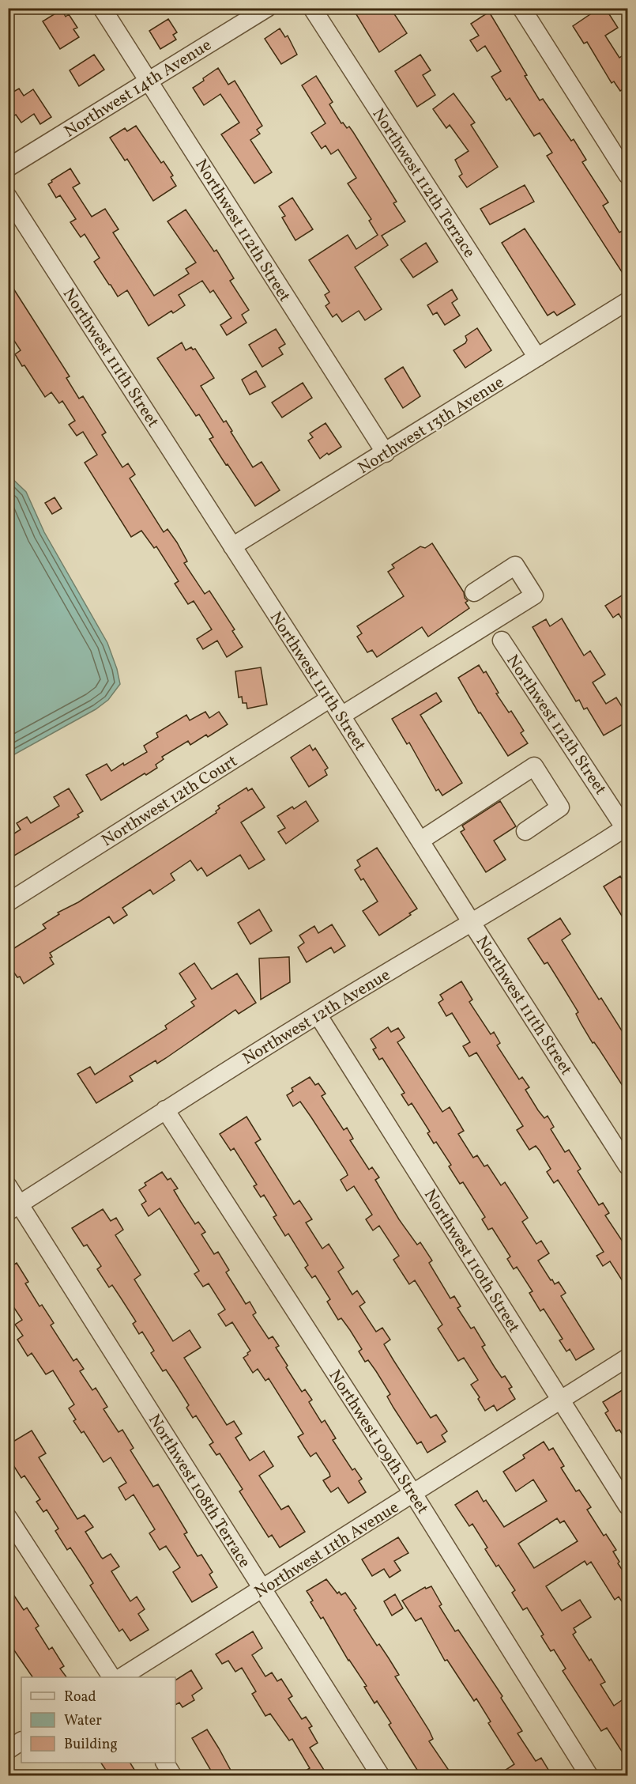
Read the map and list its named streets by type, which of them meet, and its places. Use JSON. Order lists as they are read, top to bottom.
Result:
{
  "streets": {
    "street": [
      "Northwest 14th Avenue",
      "Northwest 112th Terrace",
      "Northwest 112th Street",
      "Northwest 111th Street",
      "Northwest 13th Avenue",
      "Northwest 12th Court",
      "Northwest 12th Avenue",
      "Northwest 110th Street",
      "Northwest 109th Street",
      "Northwest 108th Terrace",
      "Northwest 11th Avenue"
    ]
  },
  "crossings": [
    ["Northwest 14th Avenue", "Northwest 112th Street"],
    ["Northwest 112th Terrace", "Northwest 13th Avenue"],
    ["Northwest 112th Street", "Northwest 13th Avenue"],
    ["Northwest 112th Street", "Northwest 12th Avenue"],
    ["Northwest 111th Street", "Northwest 13th Avenue"],
    ["Northwest 111th Street", "Northwest 12th Court"],
    ["Northwest 111th Street", "Northwest 12th Avenue"],
    ["Northwest 12th Avenue", "Northwest 110th Street"],
    ["Northwest 12th Avenue", "Northwest 109th Street"],
    ["Northwest 12th Avenue", "Northwest 108th Terrace"],
    ["Northwest 110th Street", "Northwest 11th Avenue"],
    ["Northwest 109th Street", "Northwest 11th Avenue"],
    ["Northwest 108th Terrace", "Northwest 11th Avenue"]
  ],
  "legend": ["Road", "Water", "Building"]
}
